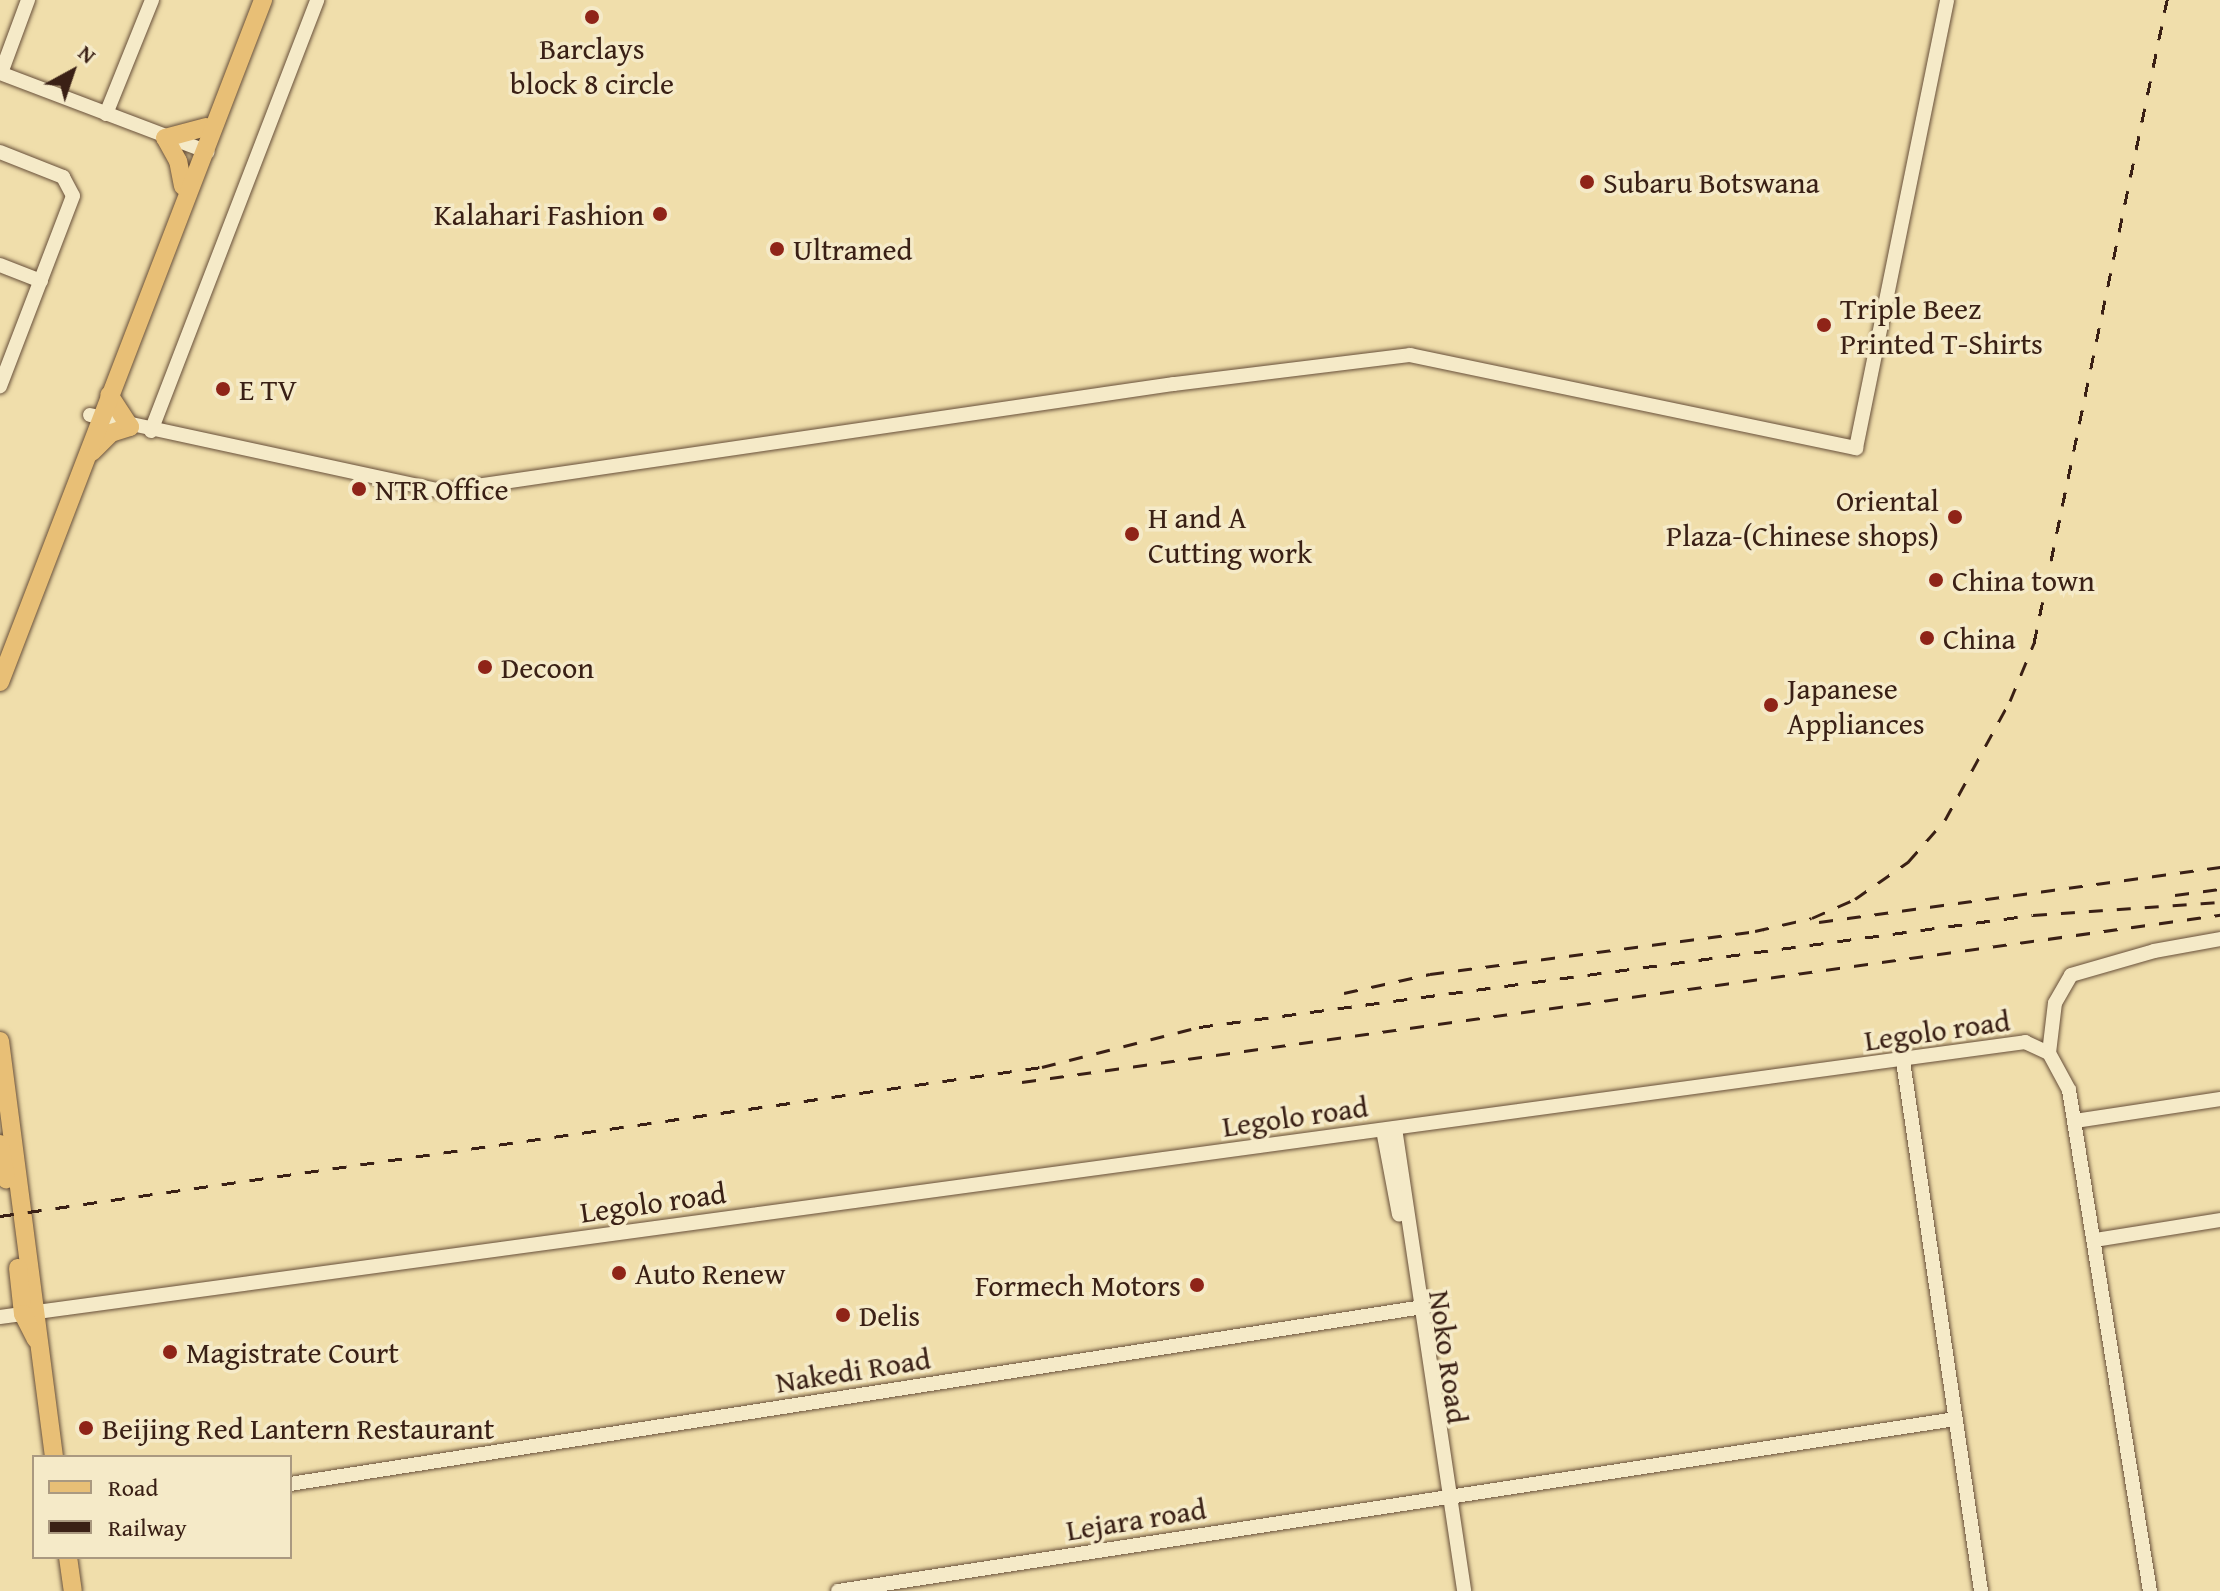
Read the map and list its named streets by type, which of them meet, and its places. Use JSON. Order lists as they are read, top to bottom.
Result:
{
  "streets": {
    "street": [
      "Legolo road",
      "Noko Road",
      "Nakedi Road",
      "Lejara road"
    ]
  },
  "crossings": [
    ["Legolo road", "Noko Road"],
    ["Noko Road", "Nakedi Road"],
    ["Noko Road", "Lejara road"]
  ],
  "places": [
    "Barclays block 8 circle",
    "Subaru Botswana",
    "Kalahari Fashion",
    "Ultramed",
    "Triple Beez Printed T-Shirts",
    "E TV",
    "NTR Office",
    "Oriental Plaza-(Chinese shops)",
    "H and A Cutting work",
    "China town",
    "China",
    "Decoon",
    "Japanese Appliances",
    "Auto Renew",
    "Formech Motors",
    "Delis",
    "Magistrate Court",
    "Beijing Red Lantern Restaurant"
  ],
  "legend": ["Road", "Railway"],
  "north": "top right"
}
